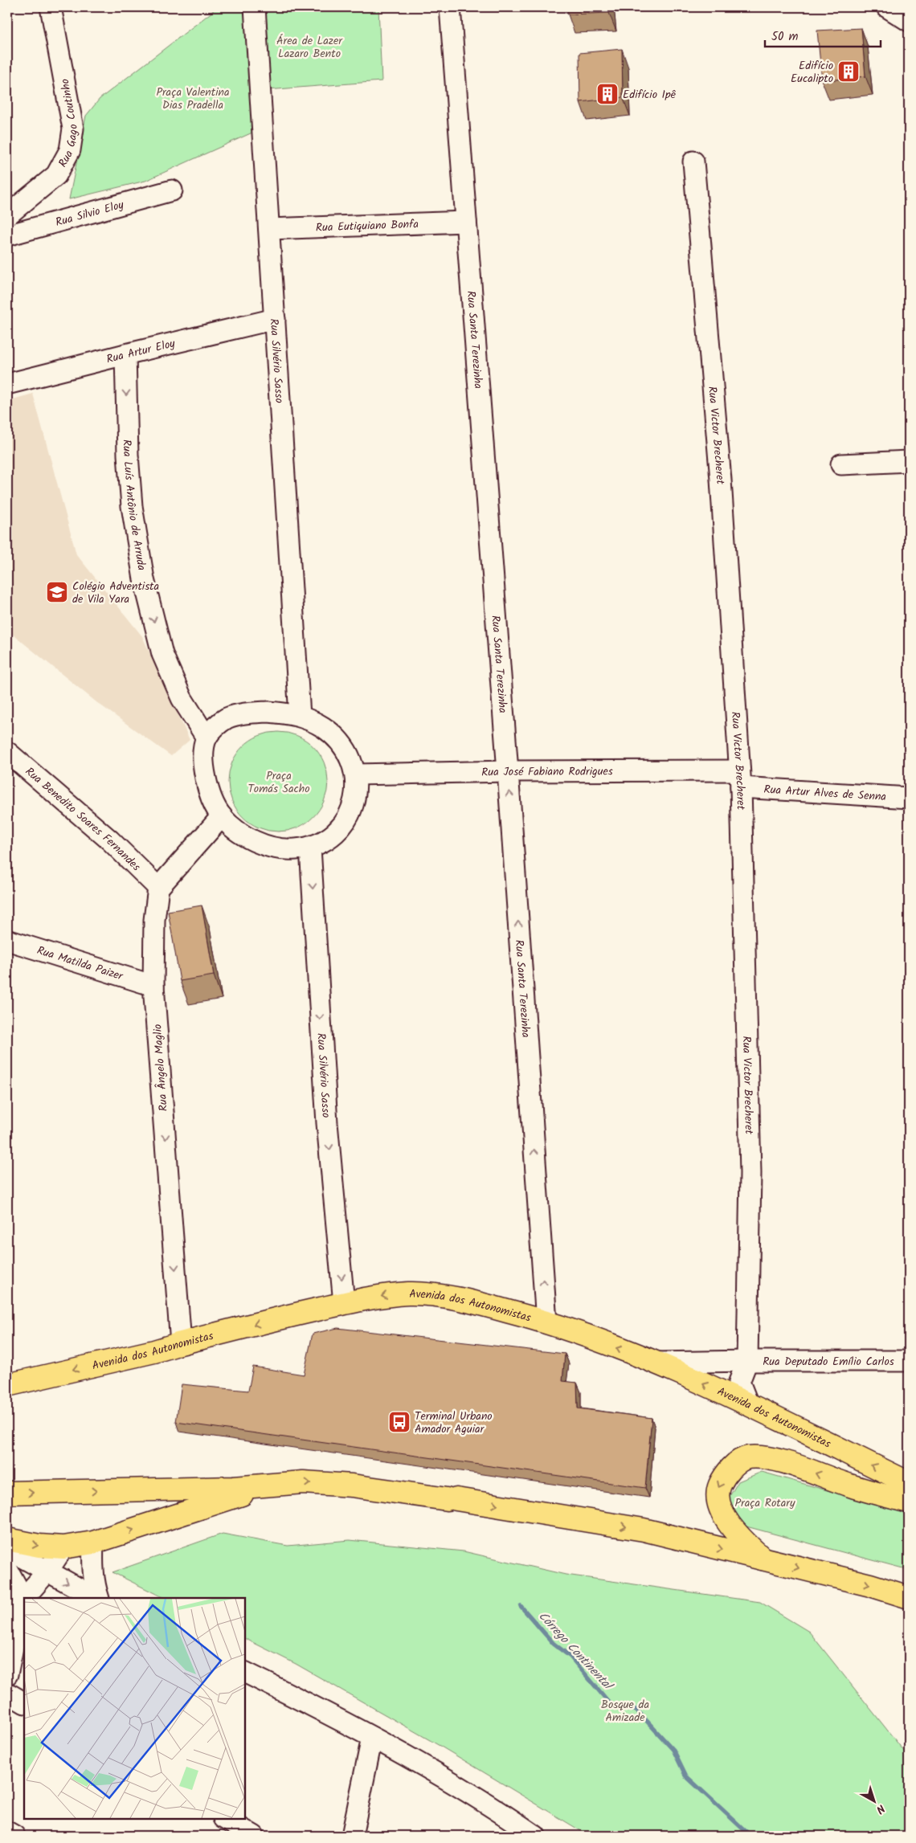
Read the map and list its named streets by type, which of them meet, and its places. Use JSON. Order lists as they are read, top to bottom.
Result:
{
  "streets": {
    "main road": ["Avenida dos Autonomistas"],
    "street": [
      "Rua Gago Coutinho",
      "Rua Silvio Eloy",
      "Rua Eutiquiano Bonfa",
      "Rua Santa Terezinha",
      "Rua Artur Eloy",
      "Rua Silvério Sasso",
      "Rua Victor Brecheret",
      "Rua Luís Antônio de Arruda",
      "Rua José Fabiano Rodrigues",
      "Rua Artur Alves de Senna",
      "Rua Benedito Soares Fernandes",
      "Rua Matilda Paizer",
      "Rua Ângelo Maglio",
      "Rua Deputado Emílio Carlos"
    ]
  },
  "crossings": [
    ["Rua Eutiquiano Bonfa", "Rua Santa Terezinha"],
    ["Rua Eutiquiano Bonfa", "Rua Silvério Sasso"],
    ["Rua Santa Terezinha", "Rua José Fabiano Rodrigues"],
    ["Rua Santa Terezinha", "Avenida dos Autonomistas"],
    ["Rua Artur Eloy", "Rua Silvério Sasso"],
    ["Rua Artur Eloy", "Rua Luís Antônio de Arruda"],
    ["Rua Silvério Sasso", "Avenida dos Autonomistas"],
    ["Rua Victor Brecheret", "Rua José Fabiano Rodrigues"],
    ["Rua Victor Brecheret", "Rua Artur Alves de Senna"],
    ["Rua Victor Brecheret", "Rua Deputado Emílio Carlos"],
    ["Rua José Fabiano Rodrigues", "Rua Artur Alves de Senna"],
    ["Rua Benedito Soares Fernandes", "Rua Ângelo Maglio"],
    ["Rua Matilda Paizer", "Rua Ângelo Maglio"],
    ["Rua Ângelo Maglio", "Avenida dos Autonomistas"],
    ["Avenida dos Autonomistas", "Rua Deputado Emílio Carlos"]
  ],
  "one_way": [
    "Rua Santa Terezinha",
    "Rua Silvério Sasso",
    "Rua Luís Antônio de Arruda",
    "Rua Ângelo Maglio"
  ],
  "water": ["Córrego Continental"],
  "parks": [
    "Área de Lazer Lazaro Bento",
    "Praça Valentina Dias Pradella",
    "Praça Tomás Sacho",
    "Praça Rotary",
    "Bosque da Amizade"
  ],
  "places": {
    "building": ["Edifício Eucalipto", "Edifício Ipê"],
    "school or university": ["Colégio Adventista de Vila Yara"],
    "bus stop": ["Terminal Urbano Amador Aguiar"]
  },
  "scale_bar": "50 m",
  "north": "bottom right"
}
